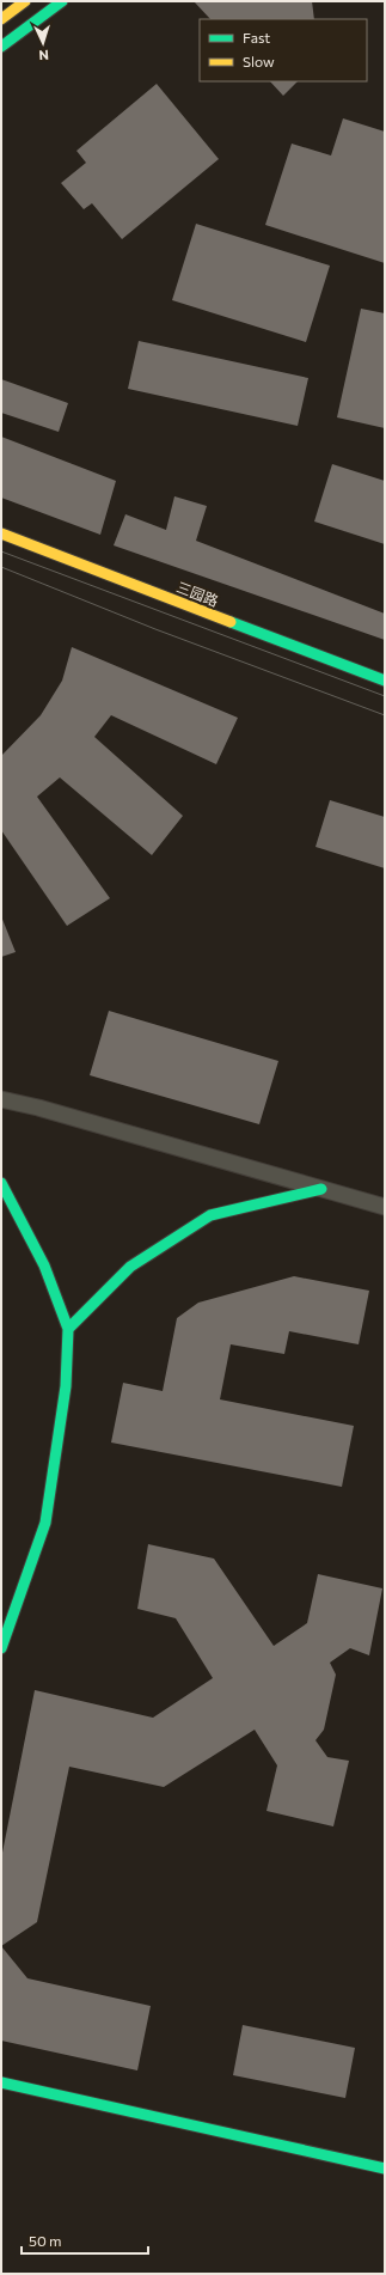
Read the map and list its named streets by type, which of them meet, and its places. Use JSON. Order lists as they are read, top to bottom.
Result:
{
  "streets": {
    "street": ["三园路"]
  },
  "legend": ["Fast", "Slow"],
  "scale_bar": "50 m",
  "north": "bottom"
}
